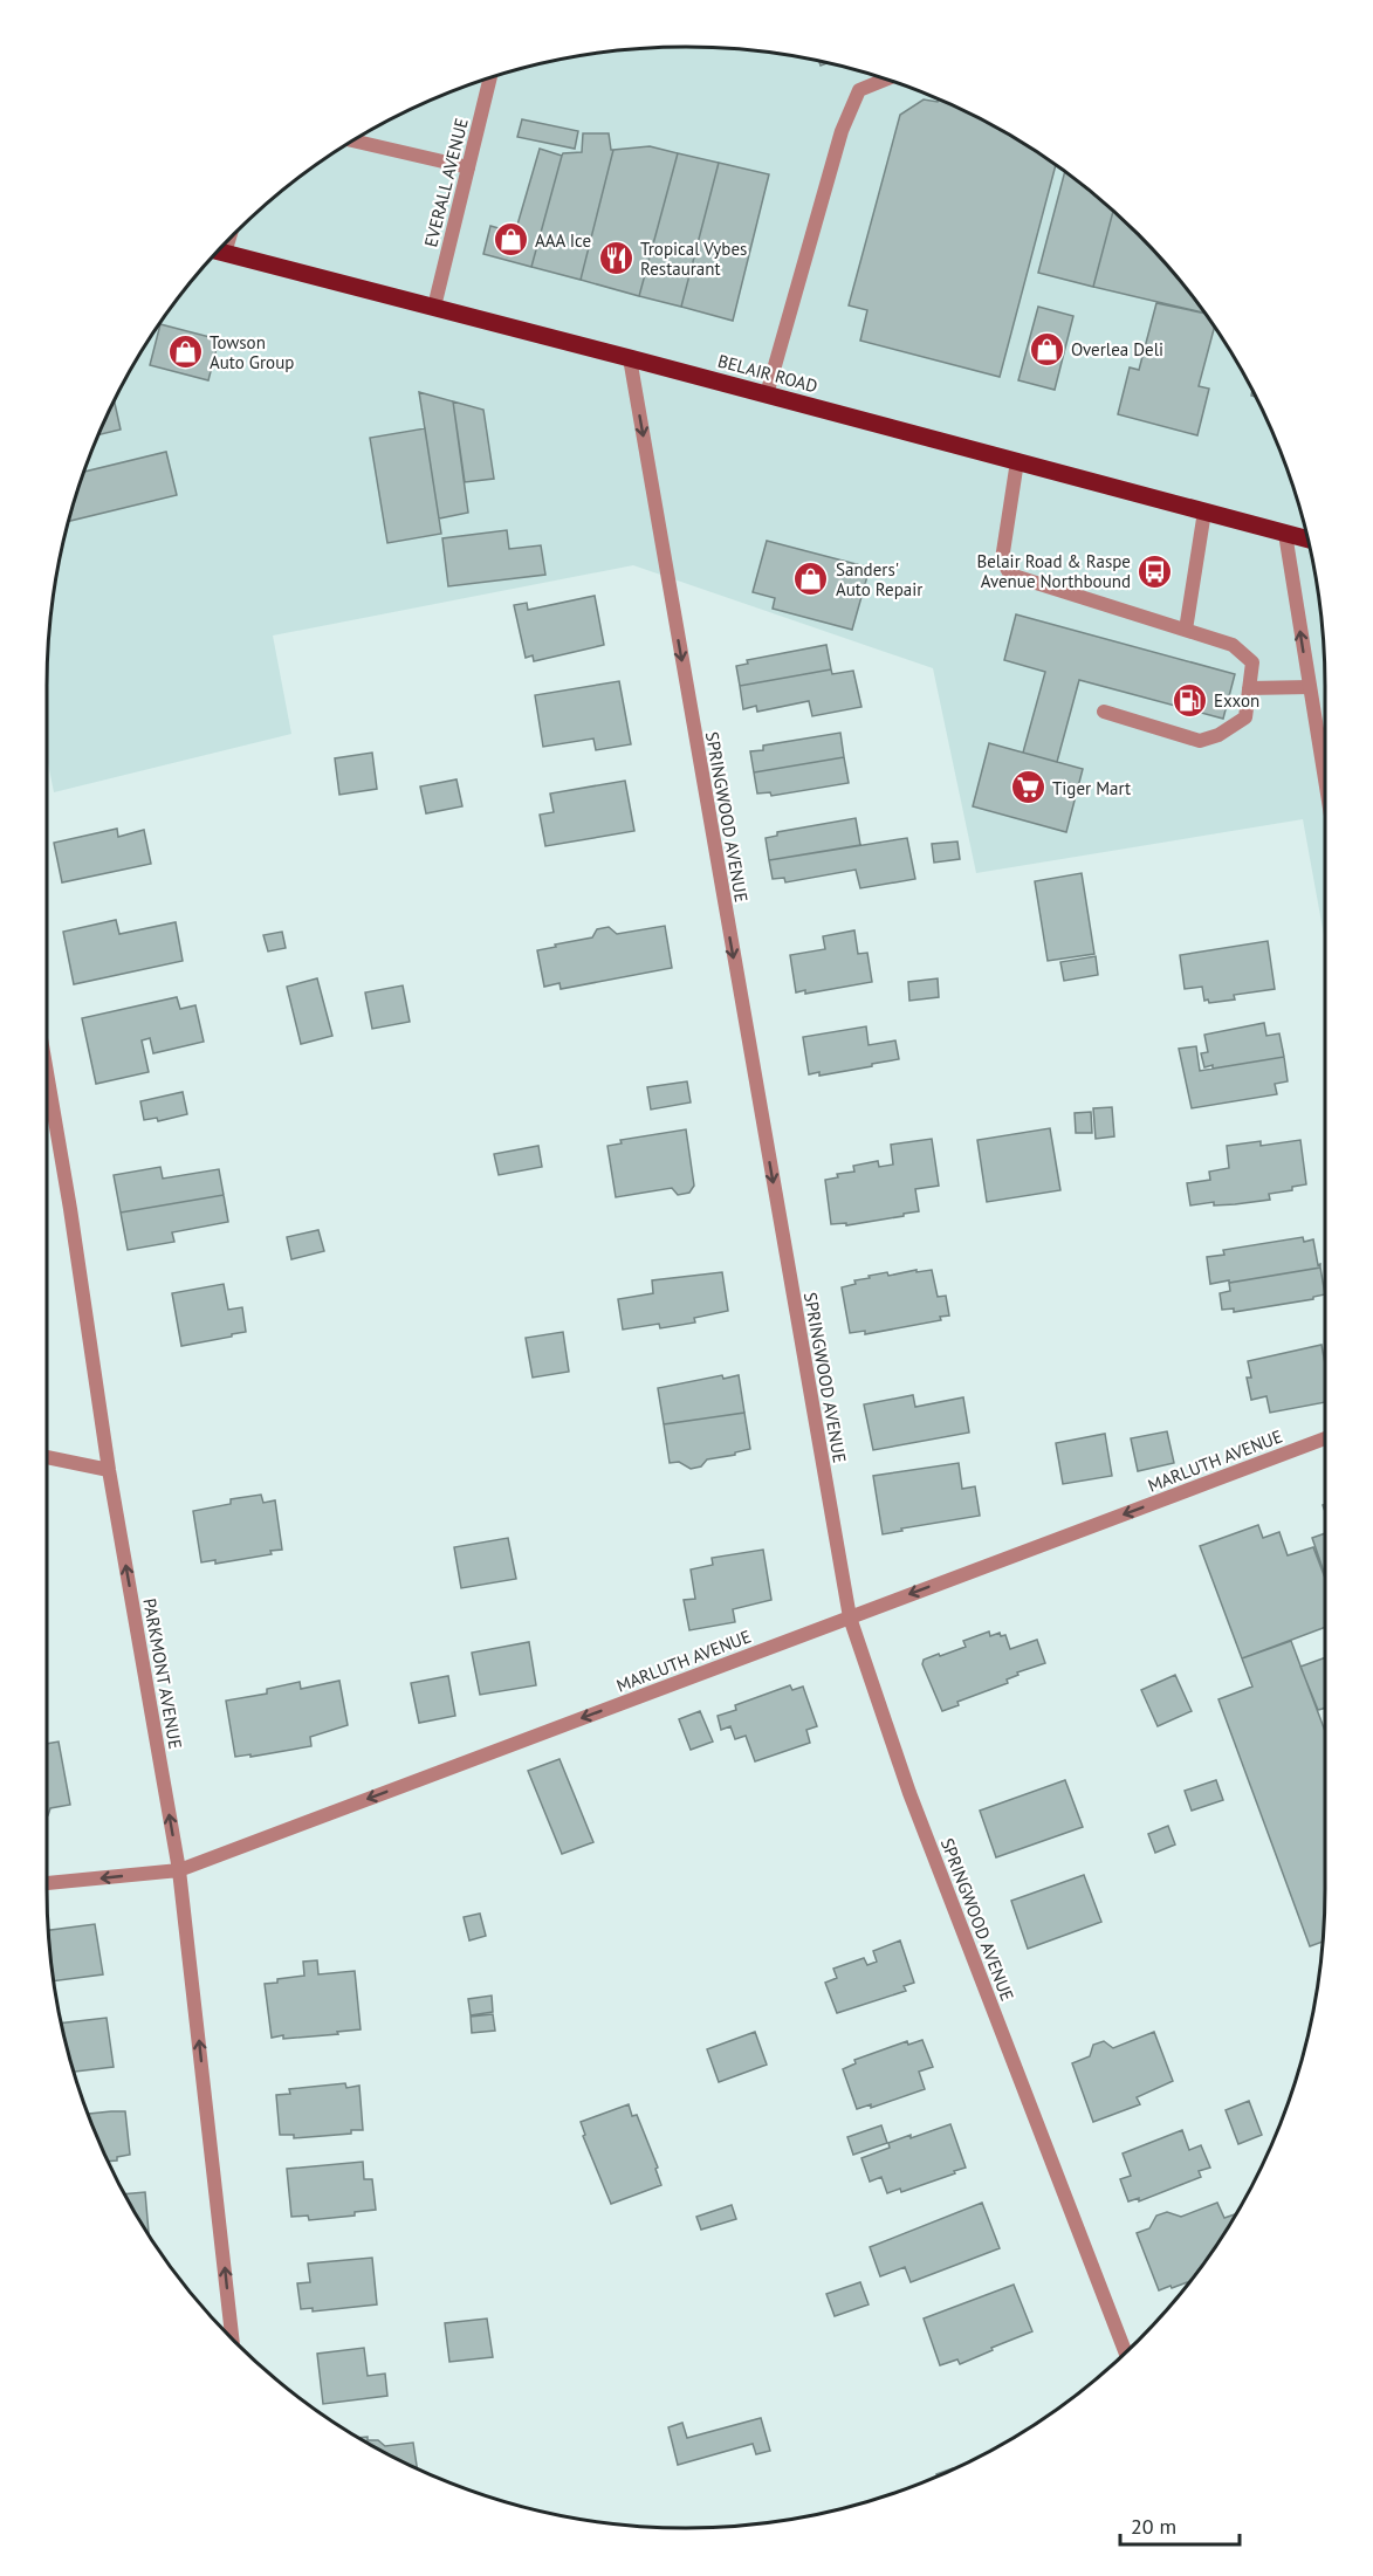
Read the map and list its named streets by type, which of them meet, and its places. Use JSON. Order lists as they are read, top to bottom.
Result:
{
  "streets": {
    "main road": ["BELAIR ROAD"],
    "street": [
      "EVERALL AVENUE",
      "SPRINGWOOD AVENUE",
      "MARLUTH AVENUE",
      "PARKMONT AVENUE"
    ]
  },
  "crossings": [
    ["EVERALL AVENUE", "BELAIR ROAD"],
    ["BELAIR ROAD", "SPRINGWOOD AVENUE"],
    ["SPRINGWOOD AVENUE", "MARLUTH AVENUE"],
    ["MARLUTH AVENUE", "PARKMONT AVENUE"]
  ],
  "one_way": ["SPRINGWOOD AVENUE", "MARLUTH AVENUE", "PARKMONT AVENUE"],
  "places": {
    "shop": [
      "AAA Ice",
      "Overlea Deli",
      "Towson Auto Group",
      "Sanders' Auto Repair"
    ],
    "restaurant": ["Tropical Vybes Restaurant"],
    "bus stop": ["Belair Road & Raspe Avenue Northbound"],
    "fuel station": ["Exxon"],
    "supermarket": ["Tiger Mart"]
  },
  "scale_bar": "20 m"
}
